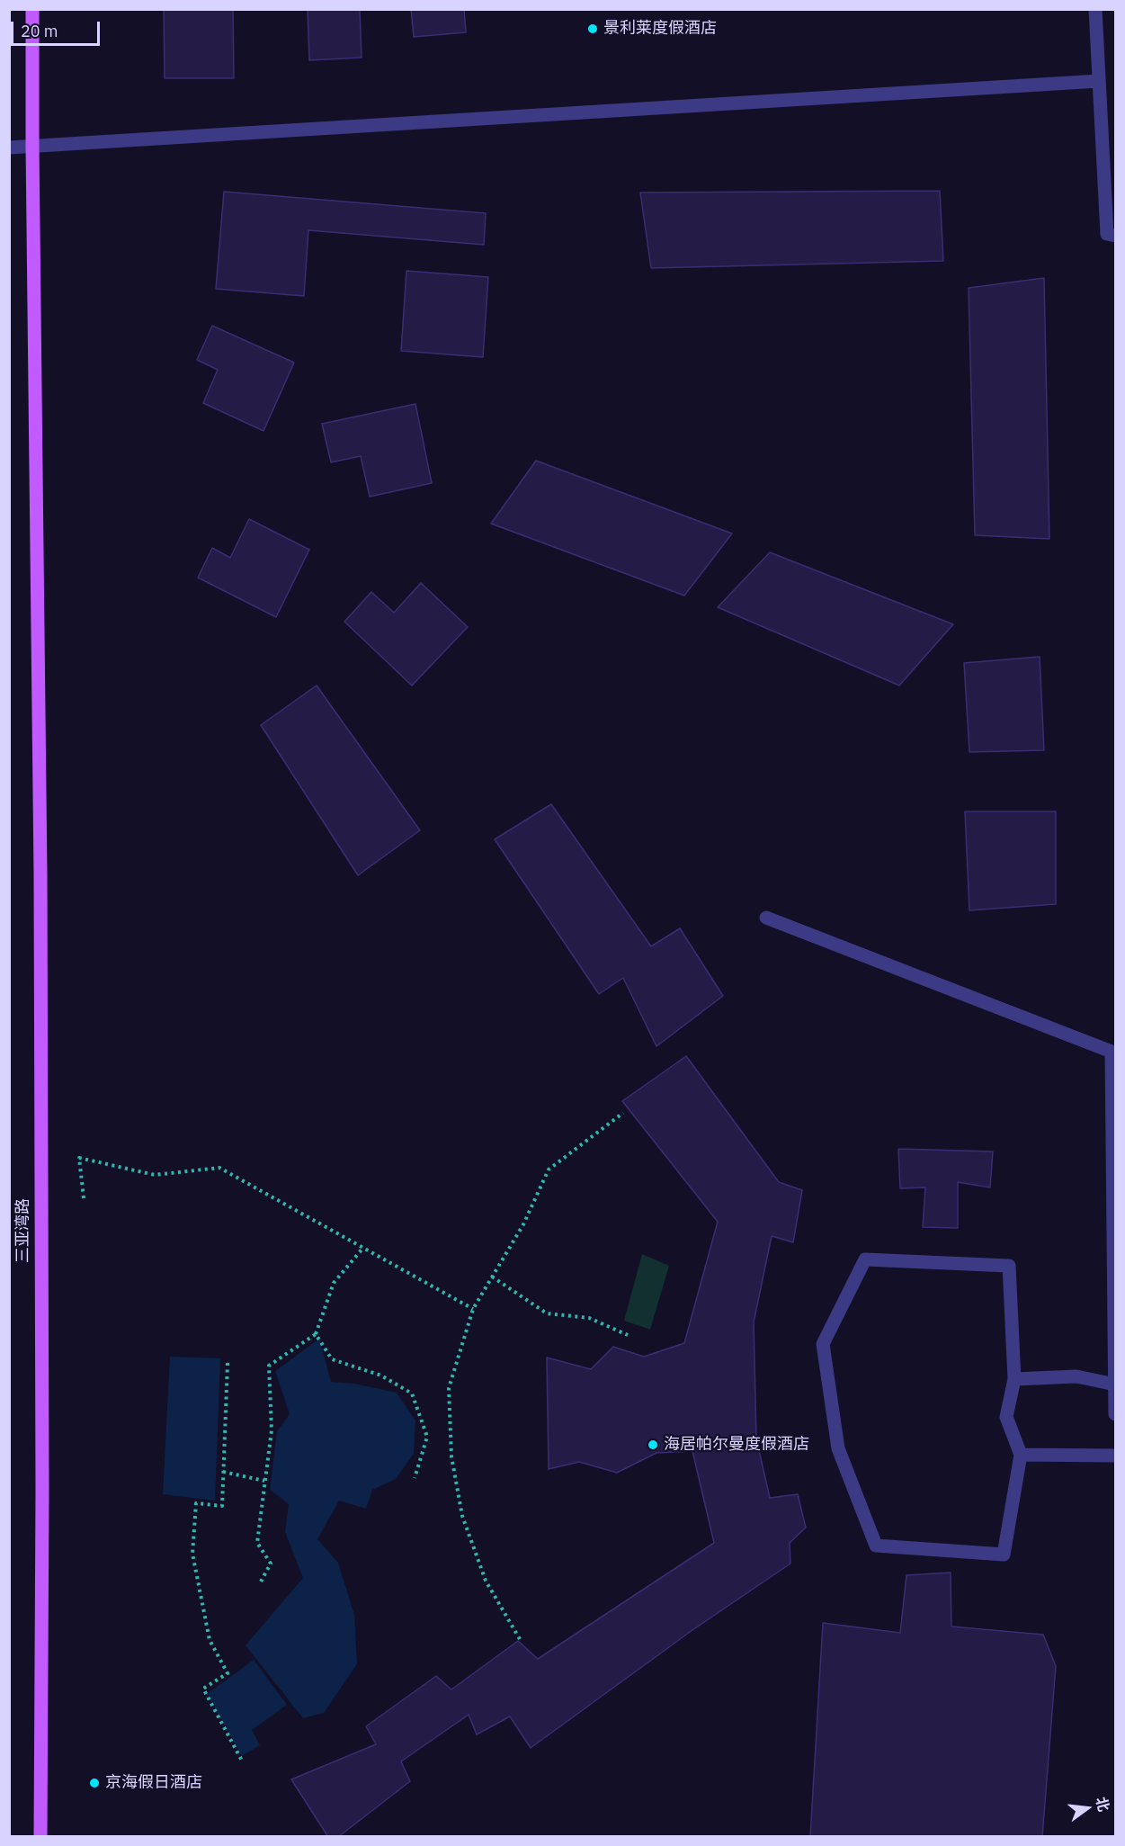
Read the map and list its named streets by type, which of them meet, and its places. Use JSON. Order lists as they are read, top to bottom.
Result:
{
  "streets": {
    "main road": ["三亚湾路"]
  },
  "places": ["景利莱度假酒店", "海居帕尔曼度假酒店", "京海假日酒店"],
  "scale_bar": "20 m",
  "north": "right"
}
